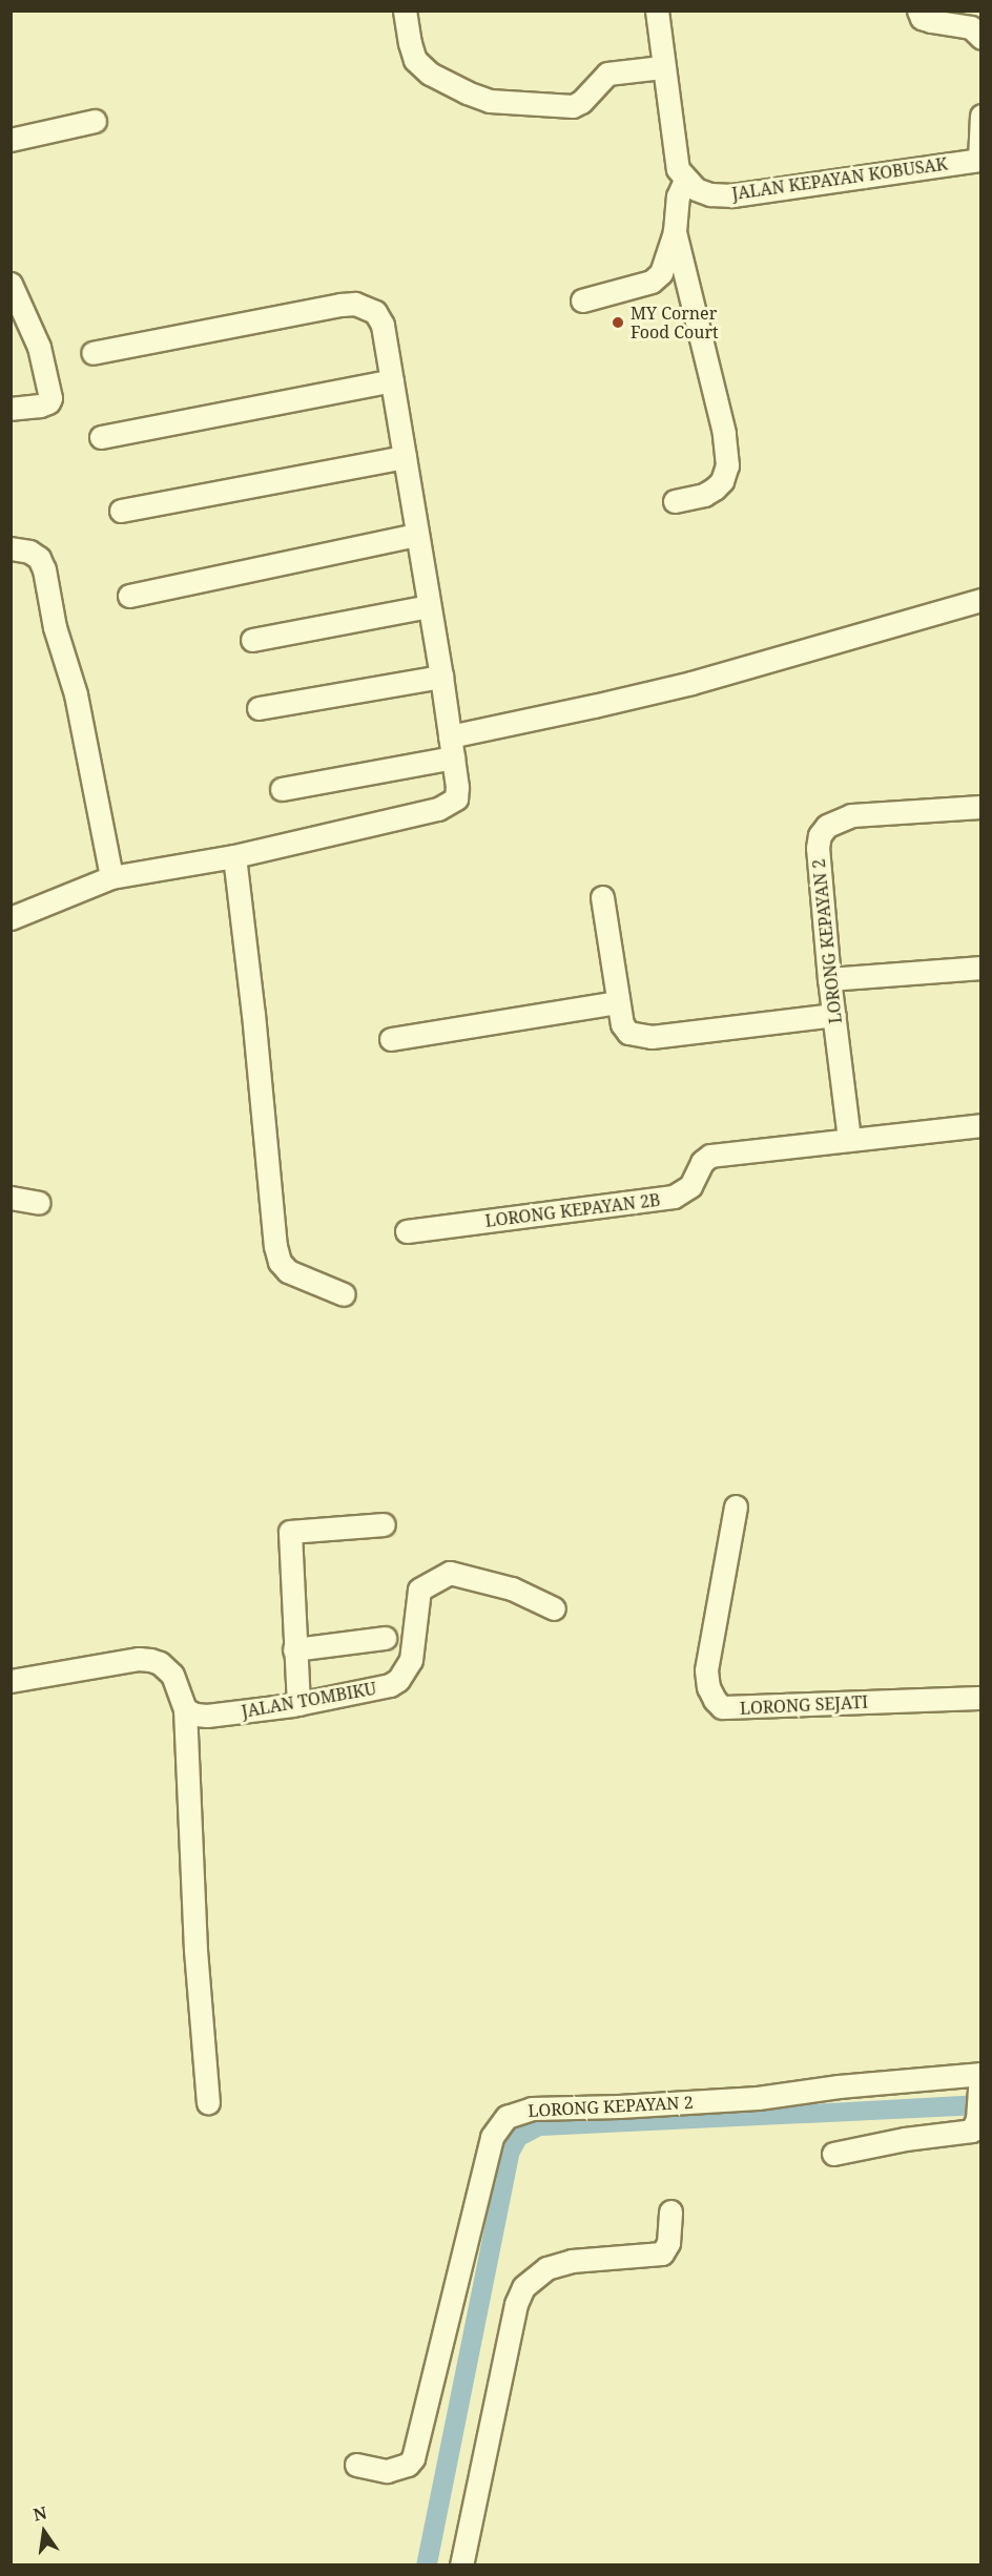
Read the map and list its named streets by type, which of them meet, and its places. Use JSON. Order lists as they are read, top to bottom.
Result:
{
  "streets": {
    "street": [
      "JALAN KEPAYAN KOBUSAK",
      "LORONG KEPAYAN 2",
      "LORONG KEPAYAN 2B",
      "JALAN TOMBIKU",
      "LORONG SEJATI"
    ]
  },
  "crossings": [
    ["LORONG KEPAYAN 2", "LORONG KEPAYAN 2B"]
  ],
  "places": ["MY Corner Food Court"],
  "north": "top"
}
